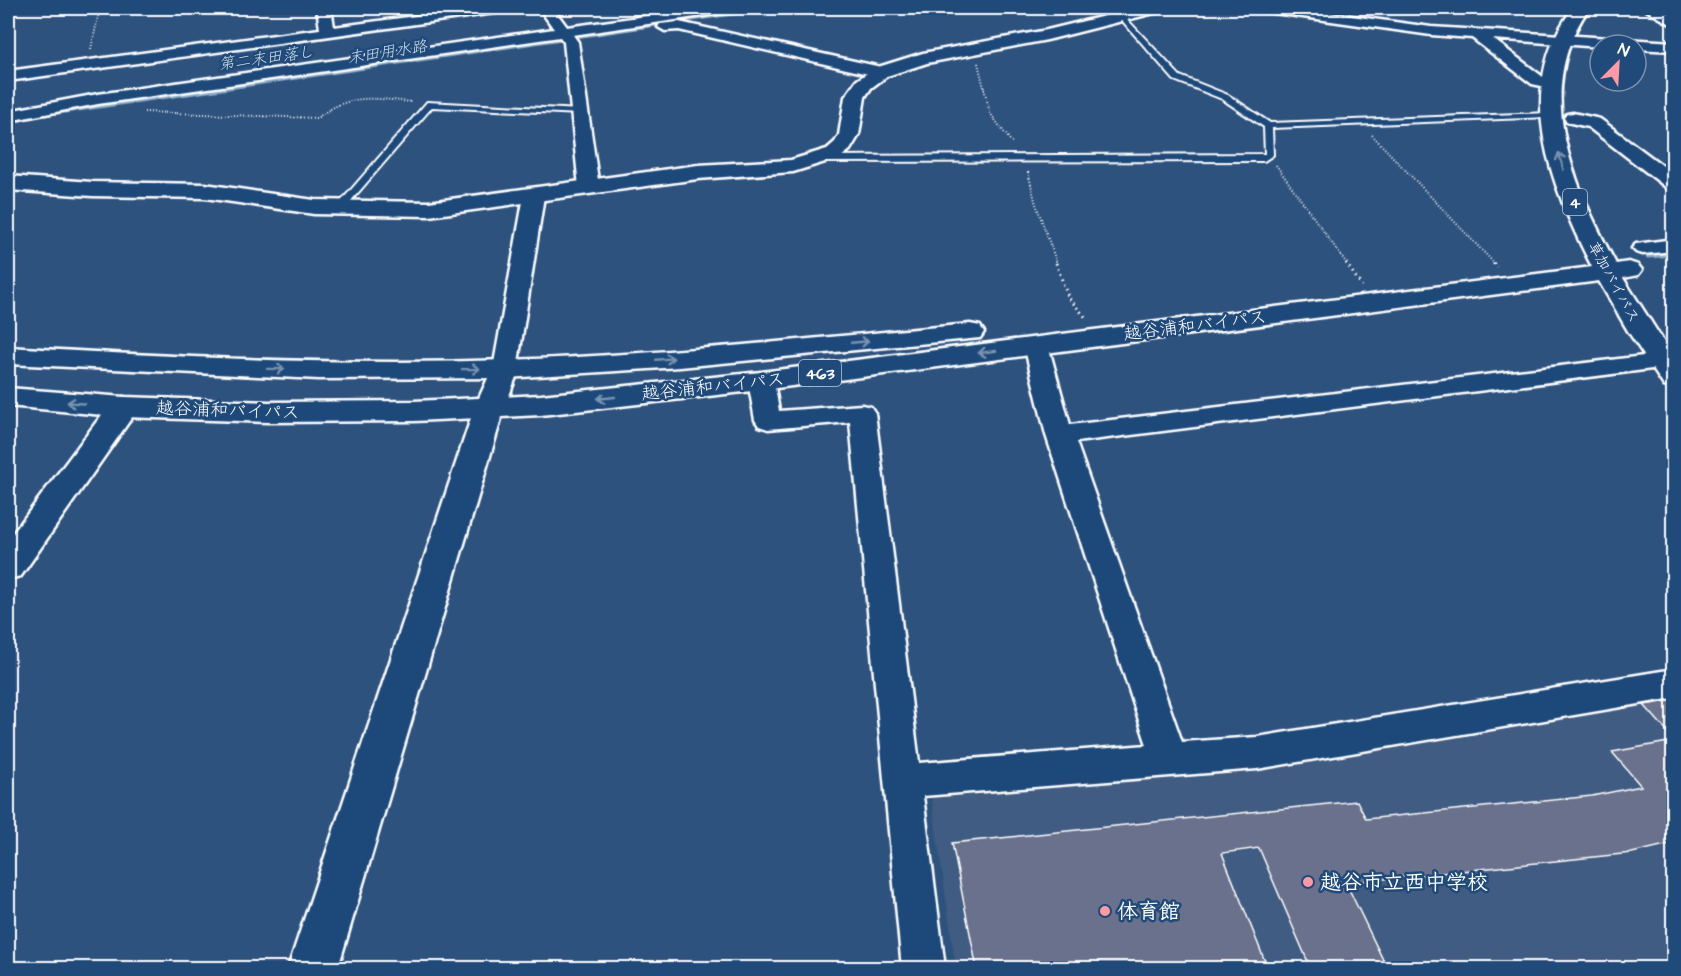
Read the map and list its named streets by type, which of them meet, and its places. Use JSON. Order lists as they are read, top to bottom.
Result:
{
  "streets": {
    "main road": [
      "4",
      "草加バイパス",
      "越谷浦和バイパス",
      "463"
    ]
  },
  "crossings": [
    ["草加バイパス", "越谷浦和バイパス"]
  ],
  "water": ["末田用水路", "第二末田落し"],
  "places": ["越谷市立西中学校", "体育館"],
  "north": "top right"
}
